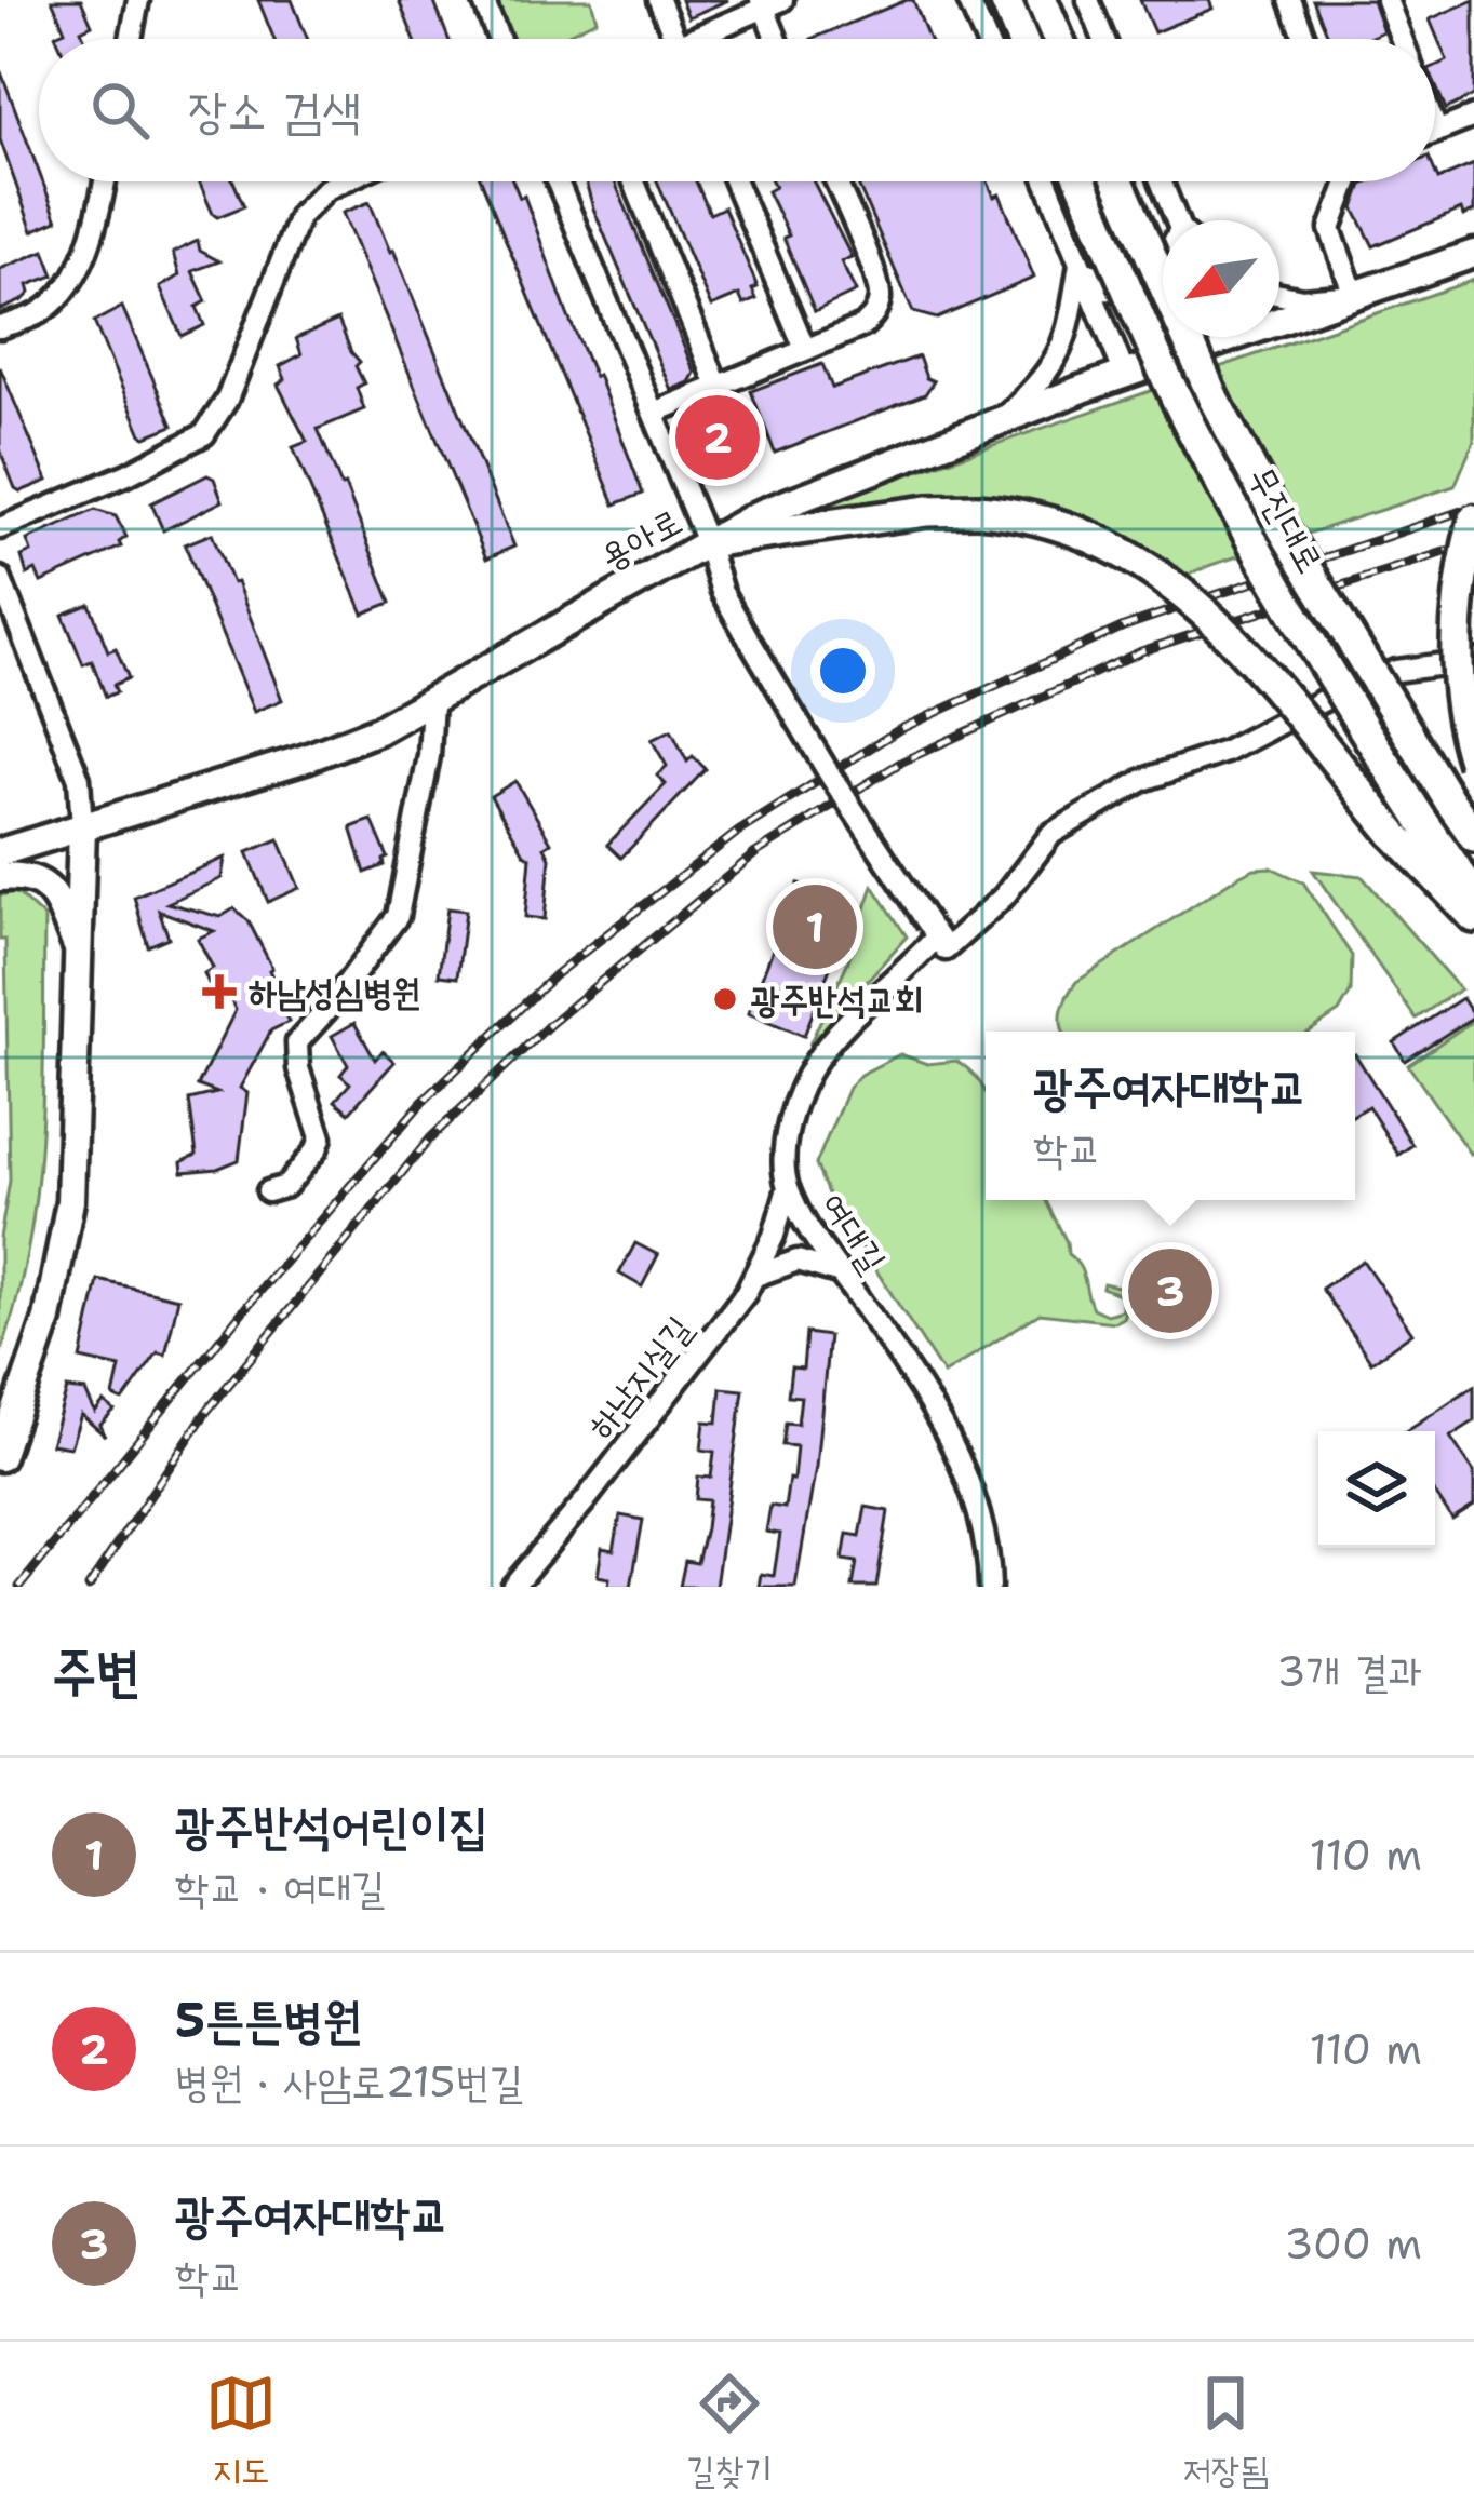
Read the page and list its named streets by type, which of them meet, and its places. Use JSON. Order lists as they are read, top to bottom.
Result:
{
  "streets": {
    "highway": ["무진대로"],
    "main road": ["용아로"],
    "street": ["여대길", "하남지실길"]
  },
  "crossings": [
    ["여대길", "하남지실길"]
  ],
  "places": {
    "health": ["하남성심병원"],
    "other": ["광주반석교회"]
  },
  "north": "bottom left",
  "page": {
    "search": "장소 검색",
    "pins": ["2", "1", "3"],
    "popup": ["광주여자대학교", "학교"],
    "heading": ["주변", "3개 결과"],
    "list": [
      {
        "mark": "1",
        "name": "광주반석어린이집",
        "note": "학교 · 여대길",
        "value": "110 m"
      },
      {
        "mark": "2",
        "name": "5튼튼병원",
        "note": "병원 · 사암로215번길",
        "value": "110 m"
      },
      {
        "mark": "3",
        "name": "광주여자대학교",
        "note": "학교",
        "value": "300 m"
      }
    ],
    "nav": ["지도", "길찾기", "저장됨"]
  }
}
